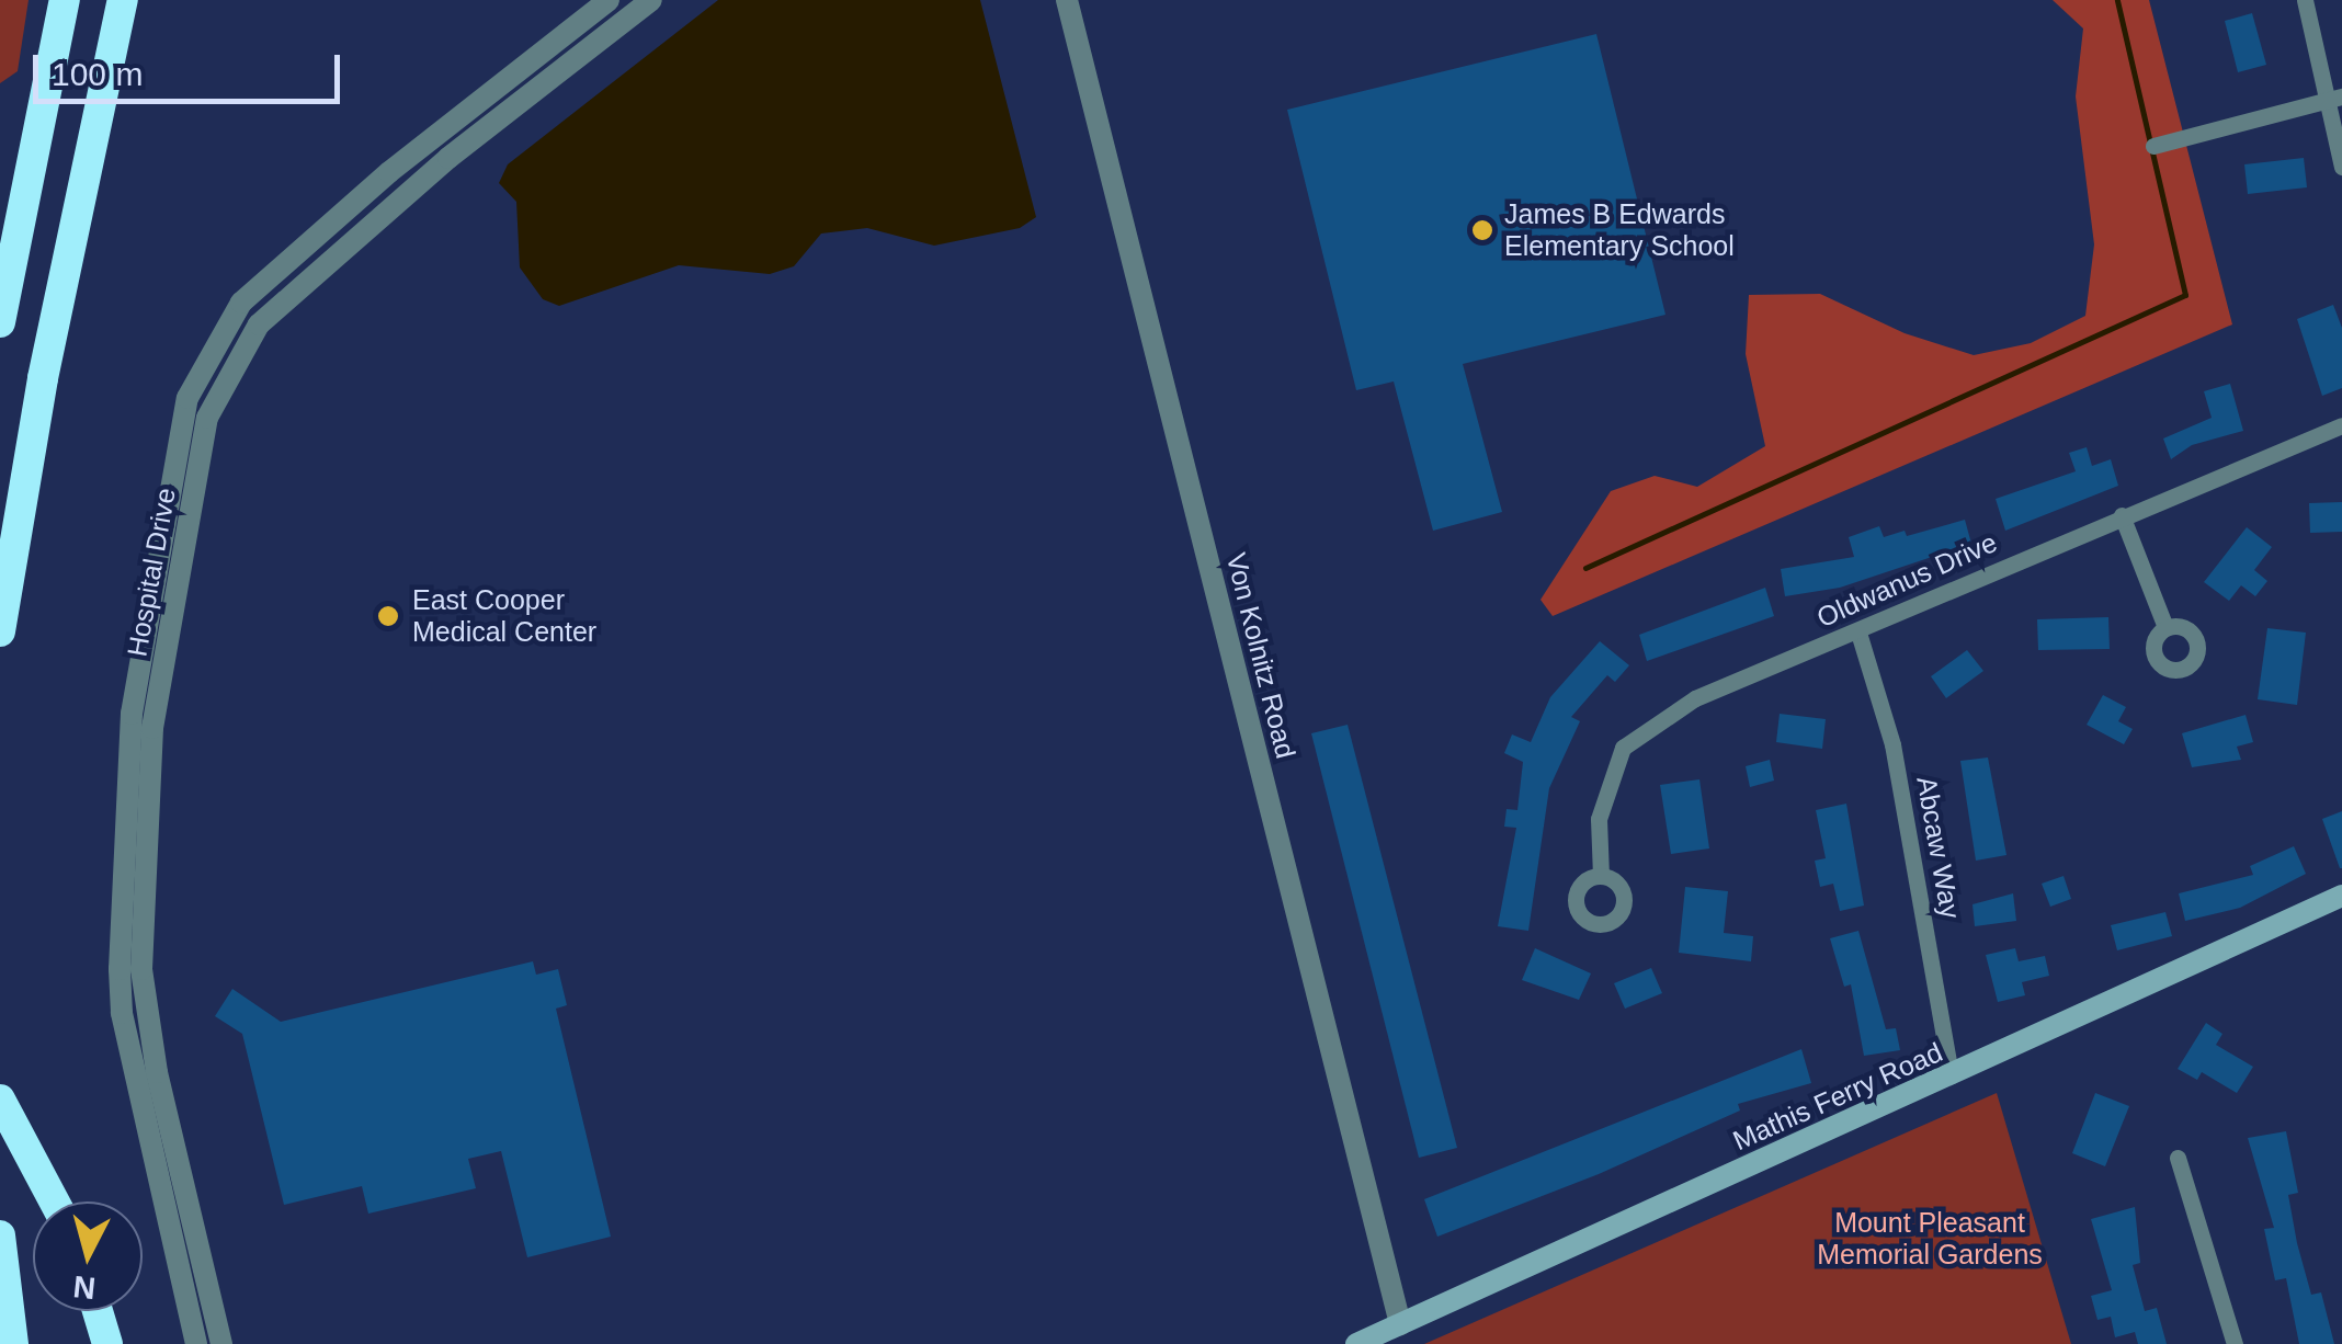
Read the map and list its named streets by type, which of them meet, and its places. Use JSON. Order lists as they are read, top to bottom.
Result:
{
  "streets": {
    "main road": ["Mathis Ferry Road"],
    "street": [
      "Hospital Drive",
      "Oldwanus Drive",
      "Von Kolnitz Road",
      "Abcaw Way"
    ]
  },
  "crossings": [
    ["Oldwanus Drive", "Abcaw Way"],
    ["Von Kolnitz Road", "Mathis Ferry Road"],
    ["Abcaw Way", "Mathis Ferry Road"]
  ],
  "parks": ["Mount Pleasant Memorial Gardens"],
  "places": ["James B Edwards Elementary School", "East Cooper Medical Center"],
  "scale_bar": "100 m",
  "north": "bottom"
}
